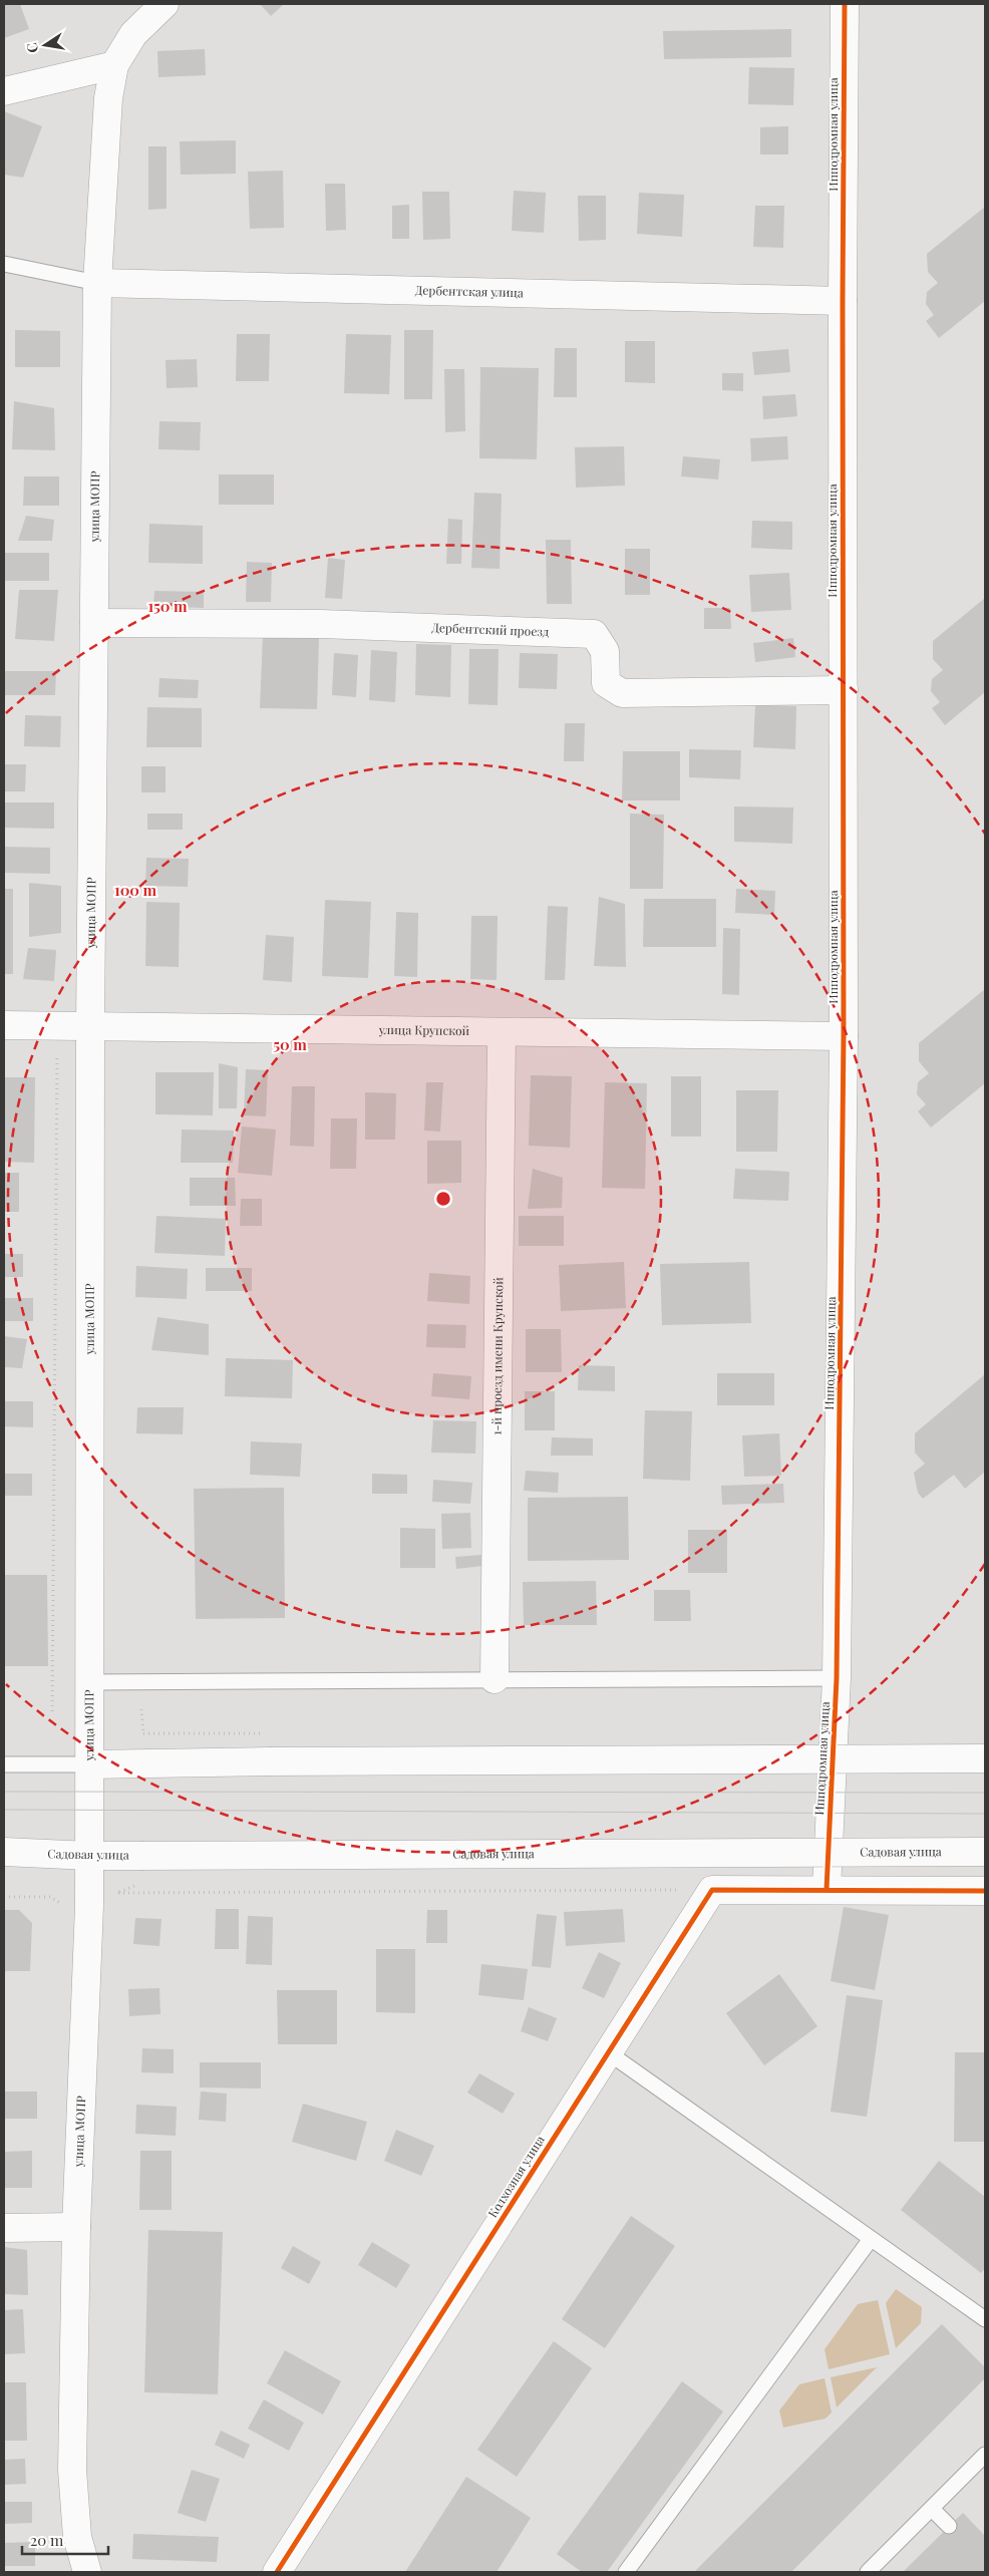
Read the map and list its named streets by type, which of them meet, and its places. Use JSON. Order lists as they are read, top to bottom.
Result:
{
  "streets": {
    "street": [
      "Ипподромная улица",
      "Дербентская улица",
      "улица МОПР",
      "Дербентский проезд",
      "улица Крупской",
      "1-й проезд имени Крупской",
      "Садовая улица",
      "Колхозная улица"
    ]
  },
  "crossings": [
    ["Ипподромная улица", "Дербентская улица"],
    ["Ипподромная улица", "Дербентский проезд"],
    ["Ипподромная улица", "улица Крупской"],
    ["Дербентская улица", "улица МОПР"],
    ["улица МОПР", "Дербентский проезд"],
    ["улица МОПР", "улица Крупской"],
    ["улица МОПР", "Садовая улица"],
    ["улица Крупской", "1-й проезд имени Крупской"]
  ],
  "scale_bar": "20 m",
  "north": "left",
  "rings": ["150 m", "100 m", "50 m"]
}
